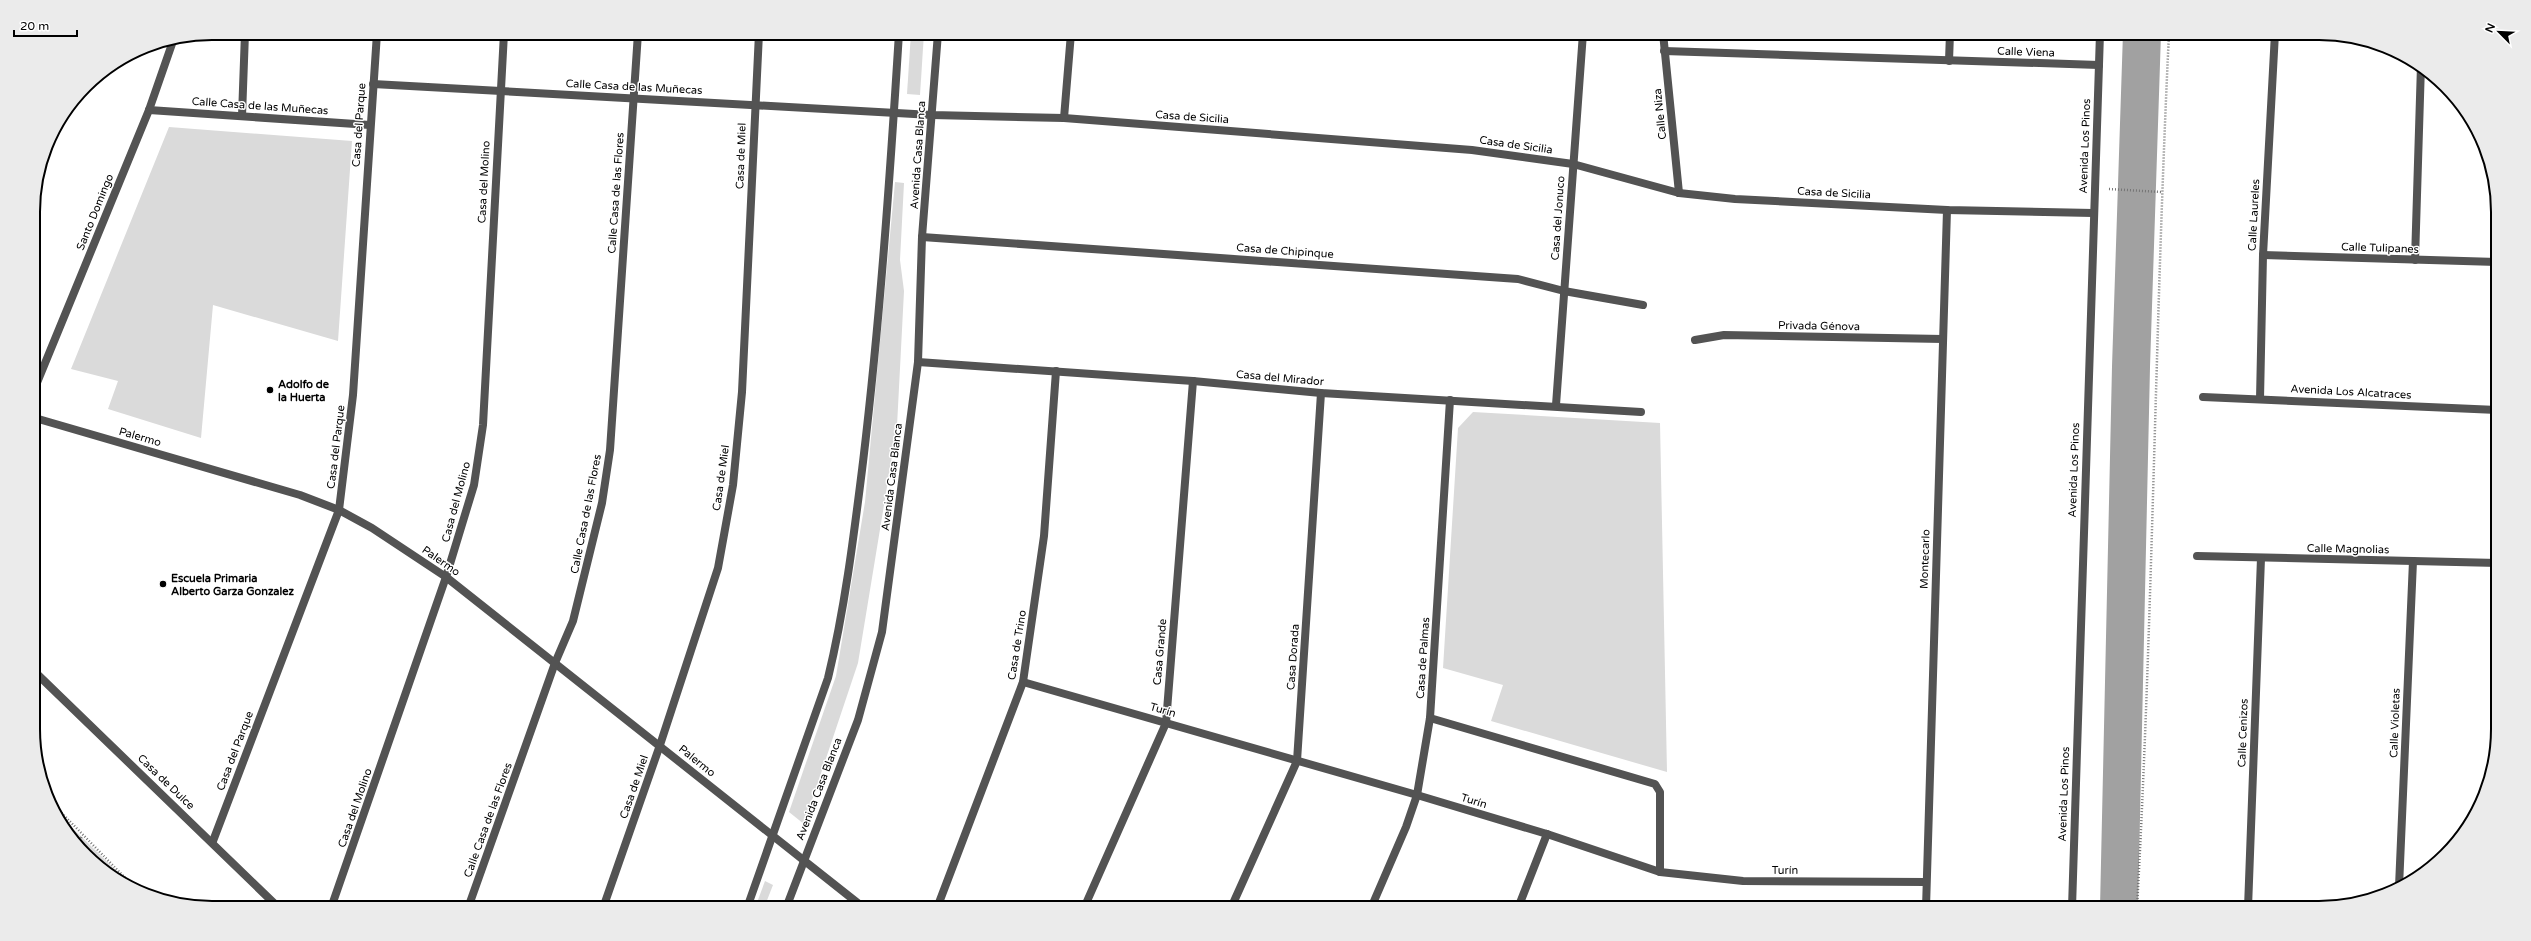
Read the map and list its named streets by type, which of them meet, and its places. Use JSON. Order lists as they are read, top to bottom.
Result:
{
  "streets": {
    "street": [
      "Calle Viena",
      "Calle Casa de las Muñecas",
      "Calle Niza",
      "Casa de Sicilia",
      "Casa del Parque",
      "Avenida Los Pinos",
      "Avenida Casa Blanca",
      "Casa de Miel",
      "Casa del Molino",
      "Calle Casa de las Flores",
      "Santo Domingo",
      "Calle Laureles",
      "Casa del Jonuco",
      "Calle Tulipanes",
      "Casa de Chipinque",
      "Privada Génova",
      "Casa del Mirador",
      "Avenida Los Alcatraces",
      "Palermo",
      "Calle Magnolias",
      "Montecarlo",
      "Casa de Trino",
      "Casa Grande",
      "Casa Dorada",
      "Casa de Palmas",
      "Turín",
      "Calle Violetas",
      "Calle Cenizos",
      "Casa de Dulce"
    ]
  },
  "crossings": [
    ["Calle Viena", "Calle Niza"],
    ["Calle Viena", "Avenida Los Pinos"],
    ["Calle Casa de las Muñecas", "Casa de Sicilia"],
    ["Calle Casa de las Muñecas", "Casa del Parque"],
    ["Calle Casa de las Muñecas", "Avenida Casa Blanca"],
    ["Calle Casa de las Muñecas", "Casa de Miel"],
    ["Calle Casa de las Muñecas", "Casa del Molino"],
    ["Calle Casa de las Muñecas", "Calle Casa de las Flores"],
    ["Calle Casa de las Muñecas", "Santo Domingo"],
    ["Calle Niza", "Casa de Sicilia"],
    ["Casa de Sicilia", "Avenida Los Pinos"],
    ["Casa de Sicilia", "Avenida Casa Blanca"],
    ["Casa de Sicilia", "Casa del Jonuco"],
    ["Casa de Sicilia", "Montecarlo"],
    ["Casa del Parque", "Palermo"],
    ["Casa del Parque", "Casa de Dulce"],
    ["Avenida Casa Blanca", "Casa de Chipinque"],
    ["Avenida Casa Blanca", "Casa del Mirador"],
    ["Avenida Casa Blanca", "Palermo"],
    ["Casa de Miel", "Palermo"],
    ["Casa del Molino", "Palermo"],
    ["Calle Casa de las Flores", "Palermo"],
    ["Calle Laureles", "Calle Tulipanes"],
    ["Calle Laureles", "Avenida Los Alcatraces"],
    ["Casa del Jonuco", "Casa de Chipinque"],
    ["Casa del Jonuco", "Casa del Mirador"],
    ["Privada Génova", "Montecarlo"],
    ["Casa del Mirador", "Casa de Trino"],
    ["Casa del Mirador", "Casa Grande"],
    ["Casa del Mirador", "Casa Dorada"],
    ["Casa del Mirador", "Casa de Palmas"],
    ["Calle Magnolias", "Calle Violetas"],
    ["Calle Magnolias", "Calle Cenizos"],
    ["Montecarlo", "Turín"],
    ["Casa de Trino", "Turín"],
    ["Casa Grande", "Turín"],
    ["Casa Dorada", "Turín"],
    ["Casa de Palmas", "Turín"]
  ],
  "places": ["Adolfo de la Huerta", "Escuela Primaria Alberto Garza Gonzalez"],
  "scale_bar": "20 m",
  "north": "top left"
}
